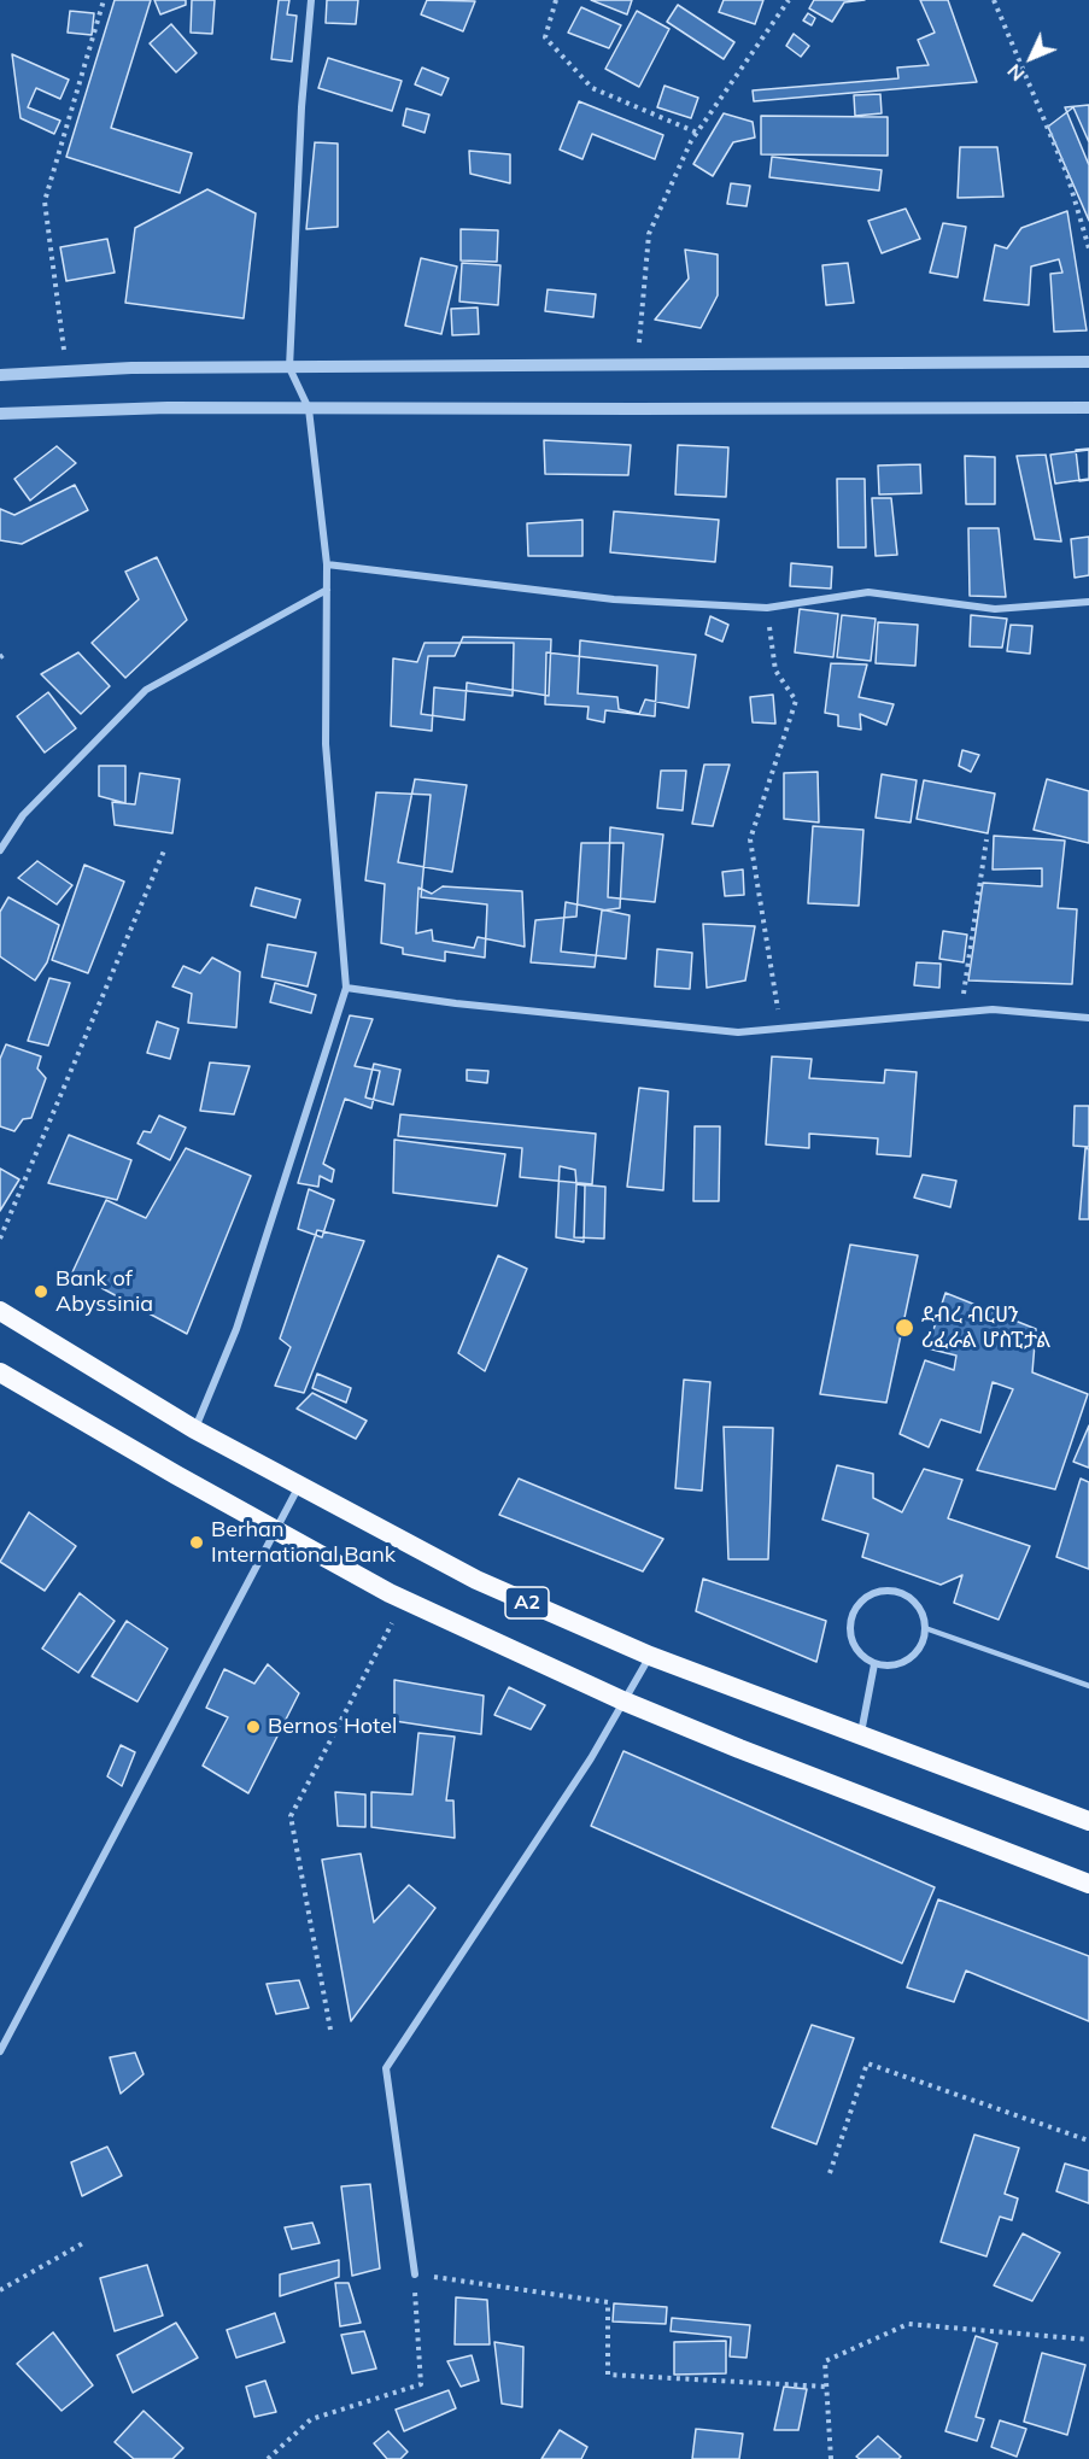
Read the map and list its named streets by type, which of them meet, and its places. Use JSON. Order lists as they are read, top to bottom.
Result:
{
  "streets": {
    "highway": ["A2"]
  },
  "places": [
    "Bank of Abyssinia",
    "ደብረ ብርሀን ሪፈራል ሆስፒታል",
    "Berhan International Bank",
    "Bernos Hotel"
  ],
  "north": "bottom left"
}
